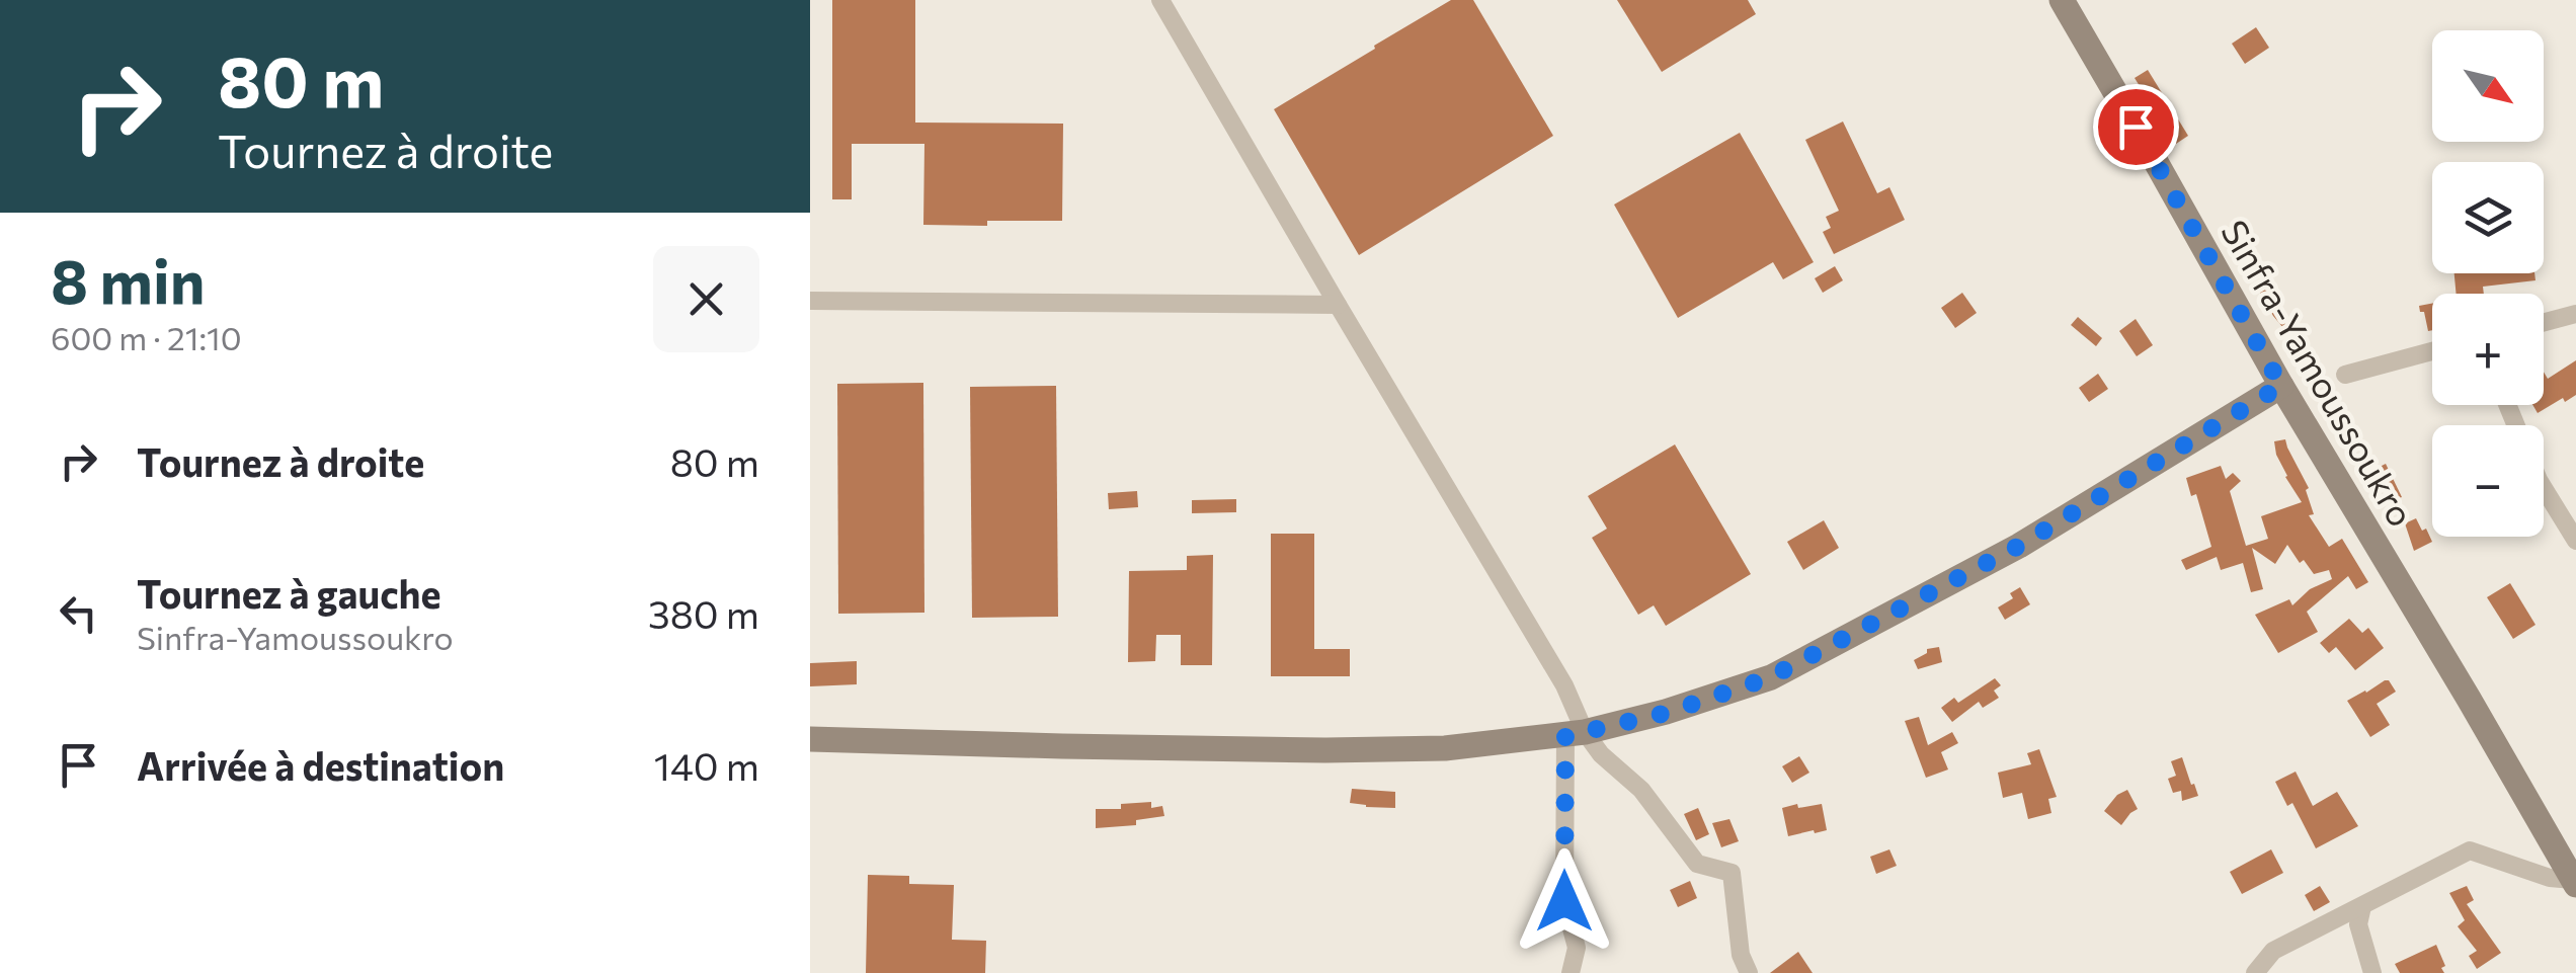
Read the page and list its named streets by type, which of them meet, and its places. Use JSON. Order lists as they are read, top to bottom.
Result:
{
  "streets": {
    "street": ["Sinfra-Yamoussoukro"]
  },
  "north": "bottom right",
  "page": {
    "turn": ["80 m", "Tournez à droite"],
    "map_buttons": ["+", "−"],
    "heading": ["8 min", "600 m · 21:10"],
    "list": [
      {
        "name": "Tournez à droite",
        "value": "80 m"
      },
      {
        "name": "Tournez à gauche",
        "note": "Sinfra-Yamoussoukro",
        "value": "380 m"
      },
      {
        "name": "Arrivée à destination",
        "value": "140 m"
      }
    ]
  }
}
